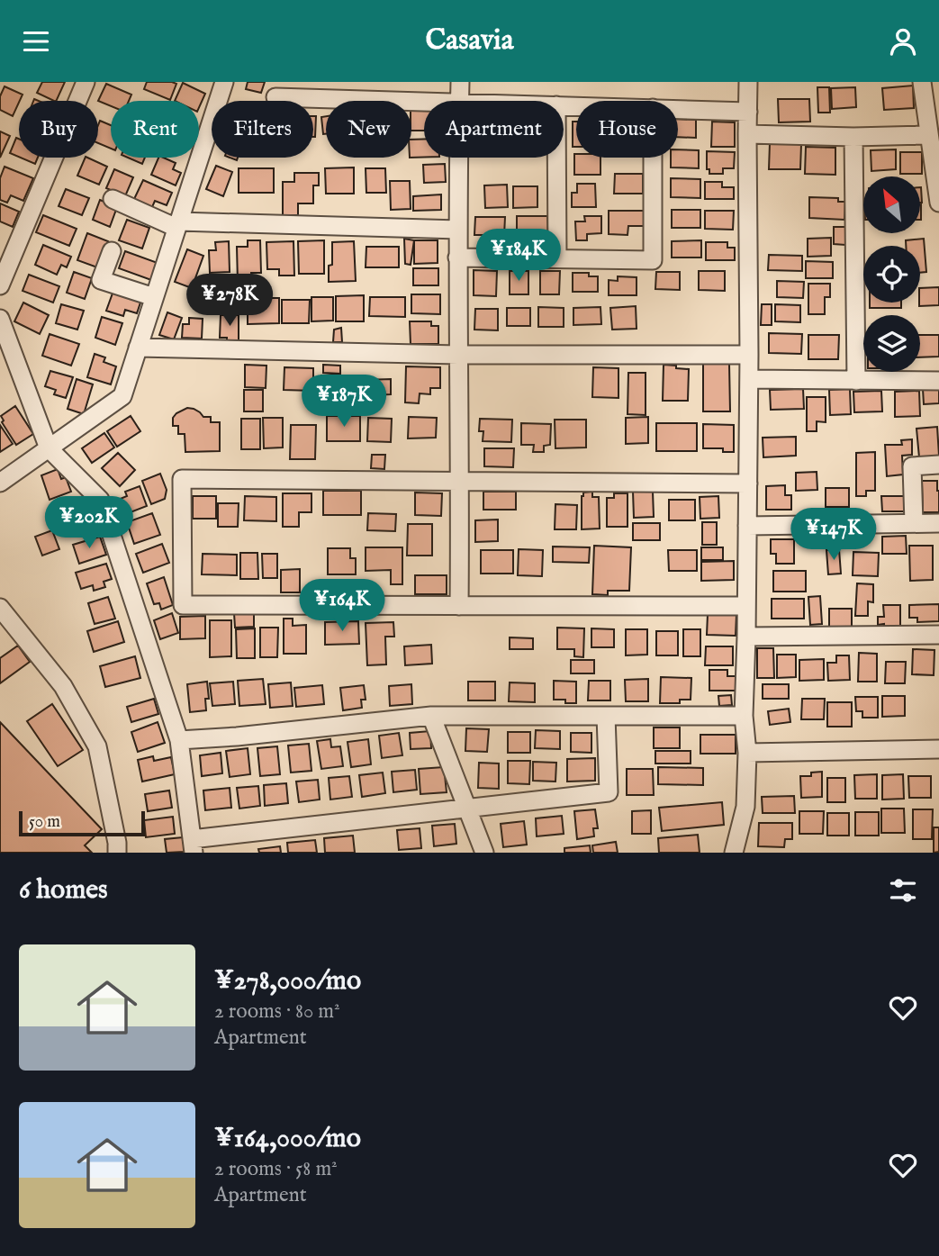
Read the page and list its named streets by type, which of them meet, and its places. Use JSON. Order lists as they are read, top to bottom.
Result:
{
  "scale_bar": "50 m",
  "north": "top left",
  "page": {
    "header": "Casavia",
    "chip": [
      "Buy",
      "Rent",
      "Filters",
      "New",
      "Apartment",
      "House"
    ],
    "price": [
      "¥184K",
      "¥278K",
      "¥187K",
      "¥202K",
      "¥147K",
      "¥164K"
    ],
    "scale": "50 m",
    "heading": "6 homes",
    "list": [
      {
        "name": "¥278,000/mo",
        "note": "2 rooms · 80 m² · Apartment"
      },
      {
        "name": "¥164,000/mo",
        "note": "2 rooms · 58 m² · Apartment"
      }
    ]
  }
}
